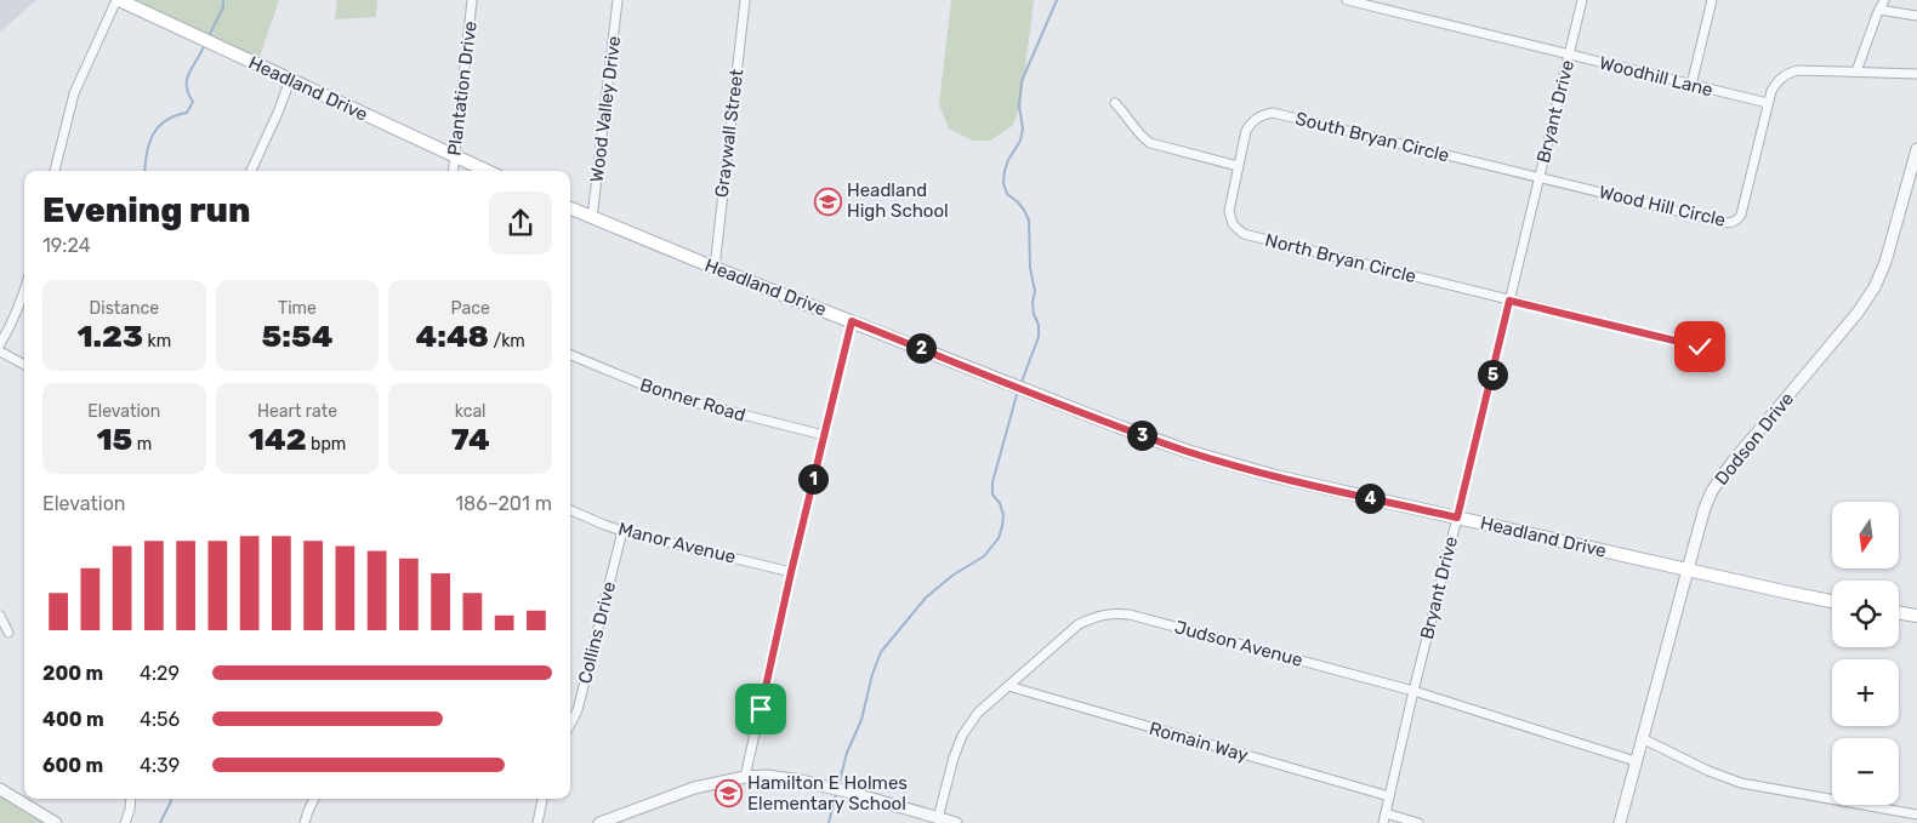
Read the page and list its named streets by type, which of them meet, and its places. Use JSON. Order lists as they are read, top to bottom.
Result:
{
  "streets": {
    "main road": ["Headland Drive"],
    "street": [
      "Woodhill Lane",
      "Plantation Drive",
      "Wood Valley Drive",
      "Bryant Drive",
      "Graywall Street",
      "South Bryan Circle",
      "Wood Hill Circle",
      "North Bryan Circle",
      "Bonner Road",
      "Dodson Drive",
      "Manor Avenue",
      "Collins Drive",
      "Judson Avenue",
      "Romain Way"
    ]
  },
  "crossings": [
    ["Woodhill Lane", "Bryant Drive"],
    ["Woodhill Lane", "Wood Hill Circle"],
    ["Headland Drive", "Plantation Drive"],
    ["Headland Drive", "Wood Valley Drive"],
    ["Headland Drive", "Bryant Drive"],
    ["Headland Drive", "Graywall Street"],
    ["Headland Drive", "Dodson Drive"],
    ["Bryant Drive", "South Bryan Circle"],
    ["Bryant Drive", "Wood Hill Circle"],
    ["Bryant Drive", "North Bryan Circle"],
    ["Bryant Drive", "Judson Avenue"],
    ["Bryant Drive", "Romain Way"],
    ["South Bryan Circle", "Wood Hill Circle"],
    ["South Bryan Circle", "North Bryan Circle"],
    ["Dodson Drive", "Judson Avenue"],
    ["Manor Avenue", "Collins Drive"],
    ["Judson Avenue", "Romain Way"]
  ],
  "places": {
    "school or university": ["Headland High School", "Hamilton E Holmes Elementary School"]
  },
  "north": "bottom",
  "page": {
    "heading": ["Evening run", "19:24"],
    "stats": [
      ["Distance", "1.23 km"],
      ["Time", "5:54"],
      ["Pace", "4:48 /km"],
      ["Elevation", "15 m"],
      ["Heart rate", "142 bpm"],
      ["kcal", "74"]
    ],
    "pins": [
      "2",
      "5",
      "3",
      "1",
      "4"
    ],
    "chart": ["Elevation", "186–201 m"],
    "map_buttons": ["+", "−"],
    "list": [
      {
        "name": "200 m",
        "note": "4:29"
      },
      {
        "name": "400 m",
        "note": "4:56"
      },
      {
        "name": "600 m",
        "note": "4:39"
      }
    ]
  }
}
